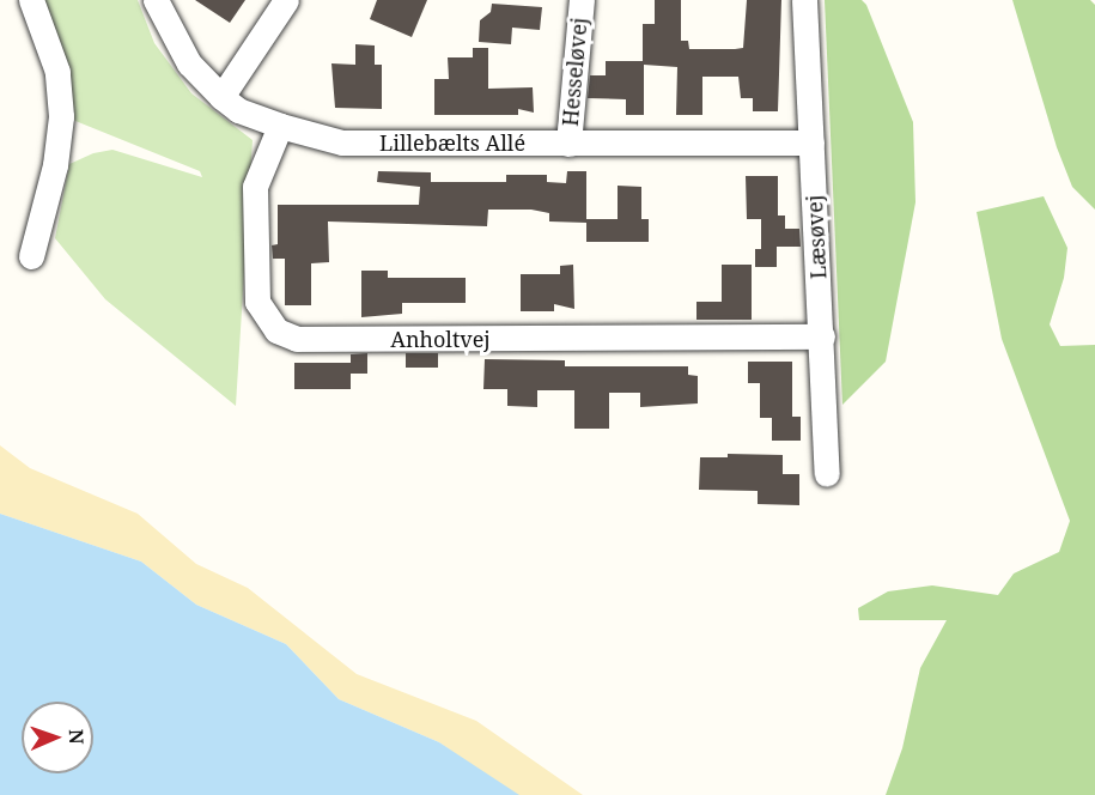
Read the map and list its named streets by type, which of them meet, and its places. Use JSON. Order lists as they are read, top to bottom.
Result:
{
  "streets": {
    "street": [
      "Hesseløvej",
      "Lillebælts Allé",
      "Læsøvej",
      "Anholtvej"
    ]
  },
  "crossings": [
    ["Hesseløvej", "Lillebælts Allé"],
    ["Lillebælts Allé", "Læsøvej"],
    ["Lillebælts Allé", "Anholtvej"],
    ["Læsøvej", "Anholtvej"]
  ],
  "north": "right"
}
